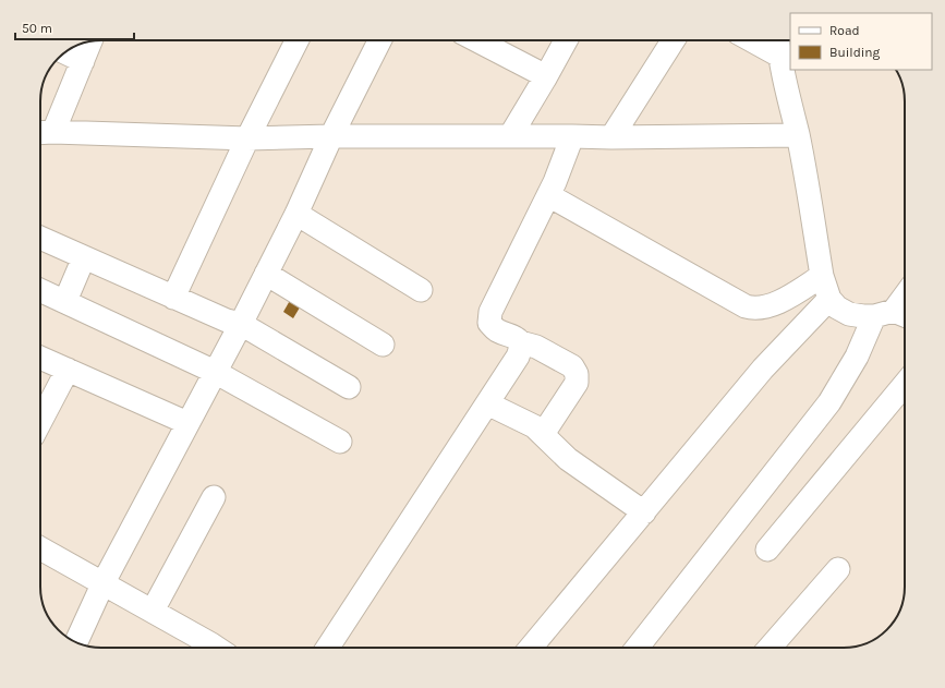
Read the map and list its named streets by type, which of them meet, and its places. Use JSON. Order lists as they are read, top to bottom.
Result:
{
  "legend": ["Road", "Building"],
  "scale_bar": "50 m"
}
